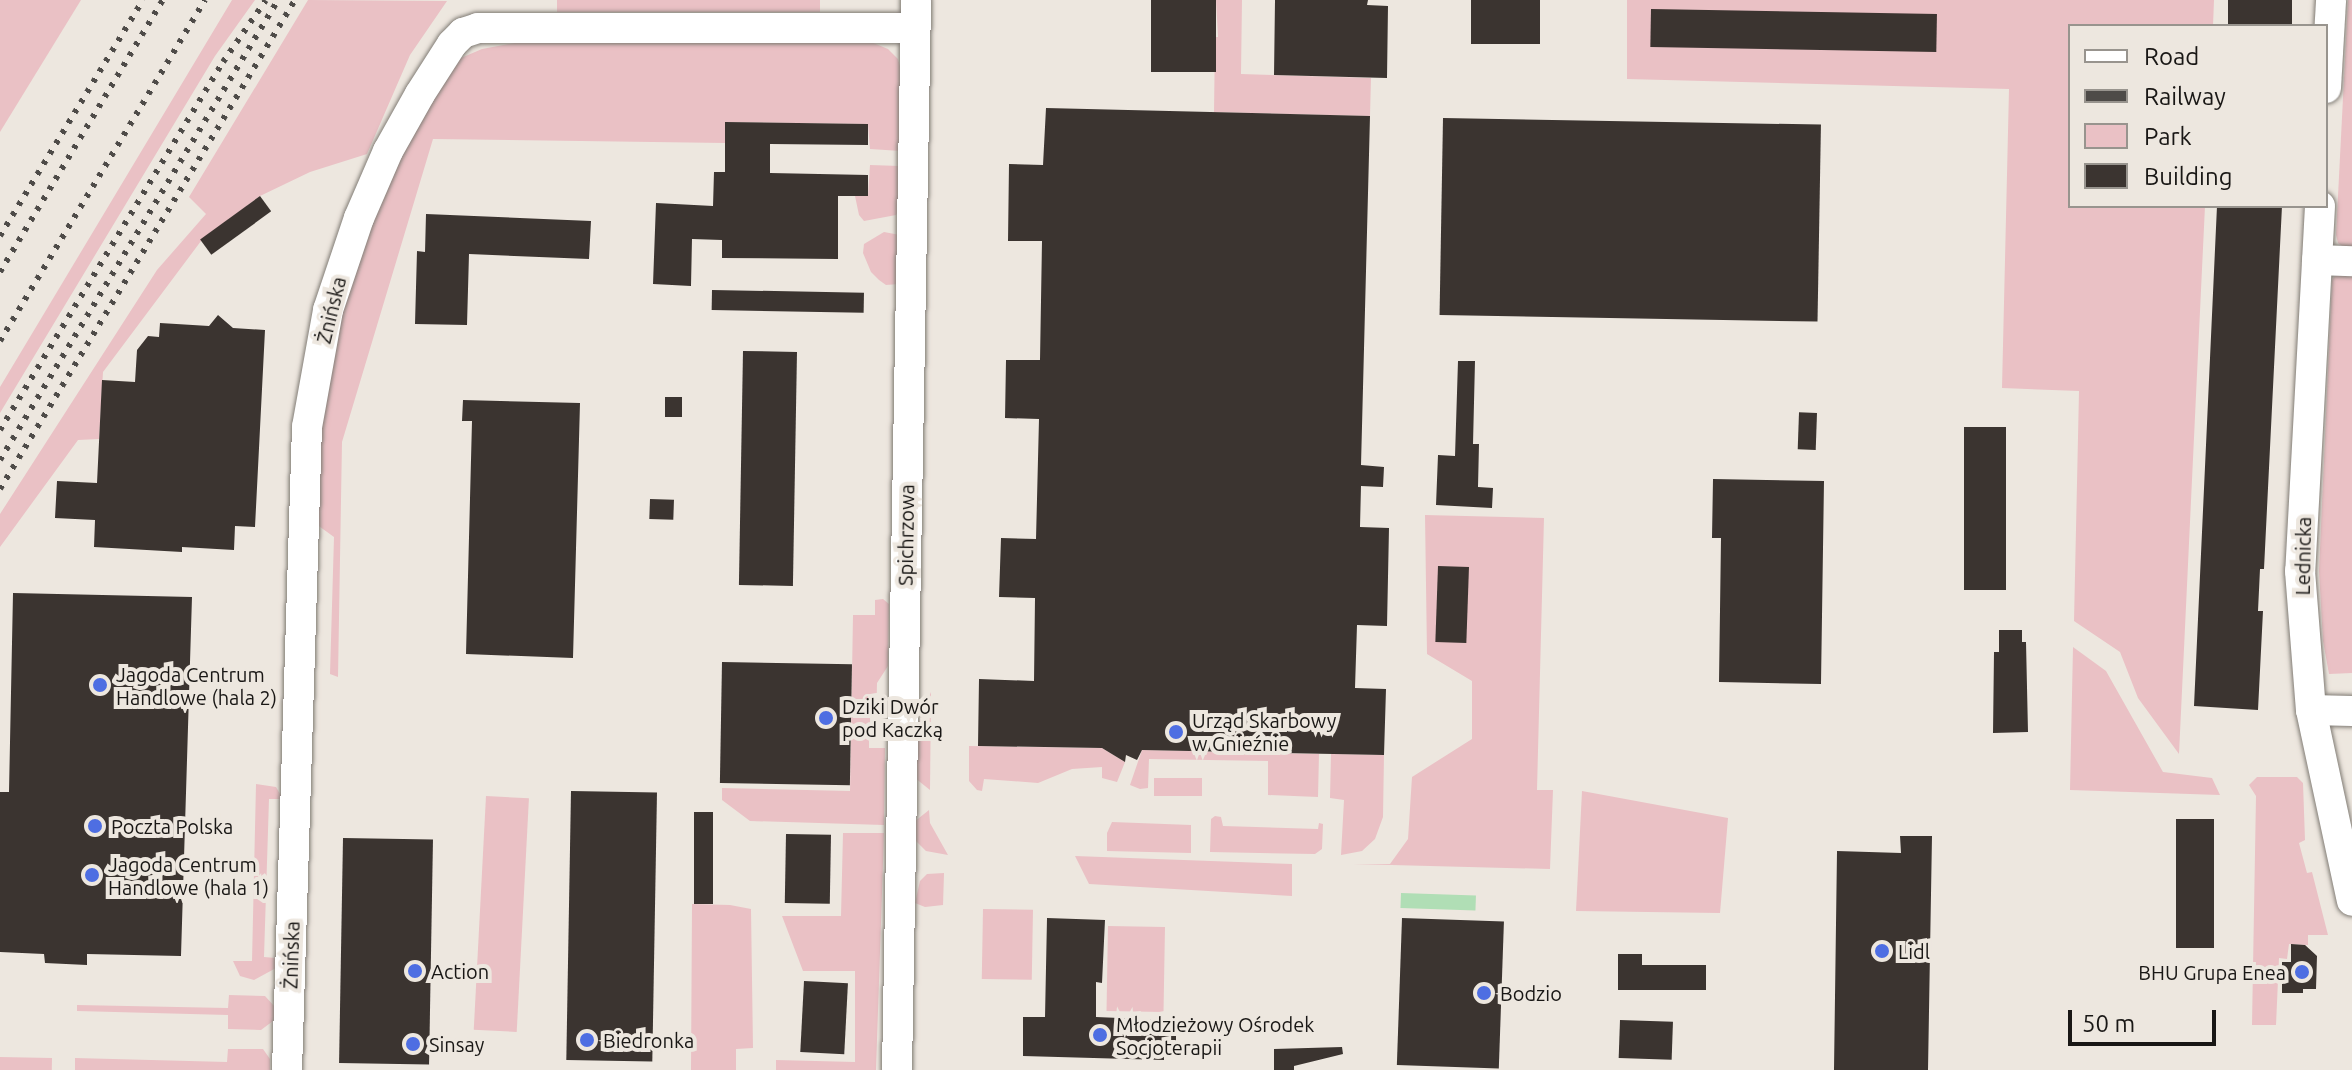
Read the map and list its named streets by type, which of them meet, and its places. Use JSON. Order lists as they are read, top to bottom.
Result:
{
  "streets": {
    "street": ["Żnińska", "Spichrzowa", "Lednicka"]
  },
  "crossings": [
    ["Żnińska", "Spichrzowa"]
  ],
  "places": [
    "Jagoda Centrum Handlowe (hala 2)",
    "Dziki Dwór pod Kaczką",
    "Urząd Skarbowy w Gnieźnie",
    "Poczta Polska",
    "Jagoda Centrum Handlowe (hala 1)",
    "Lidl",
    "Action",
    "BHU Grupa Enea",
    "Bodzio",
    "Młodzieżowy Ośrodek Socjoterapii",
    "Biedronka",
    "Sinsay"
  ],
  "legend": [
    "Road",
    "Railway",
    "Park",
    "Building"
  ],
  "scale_bar": "50 m"
}
